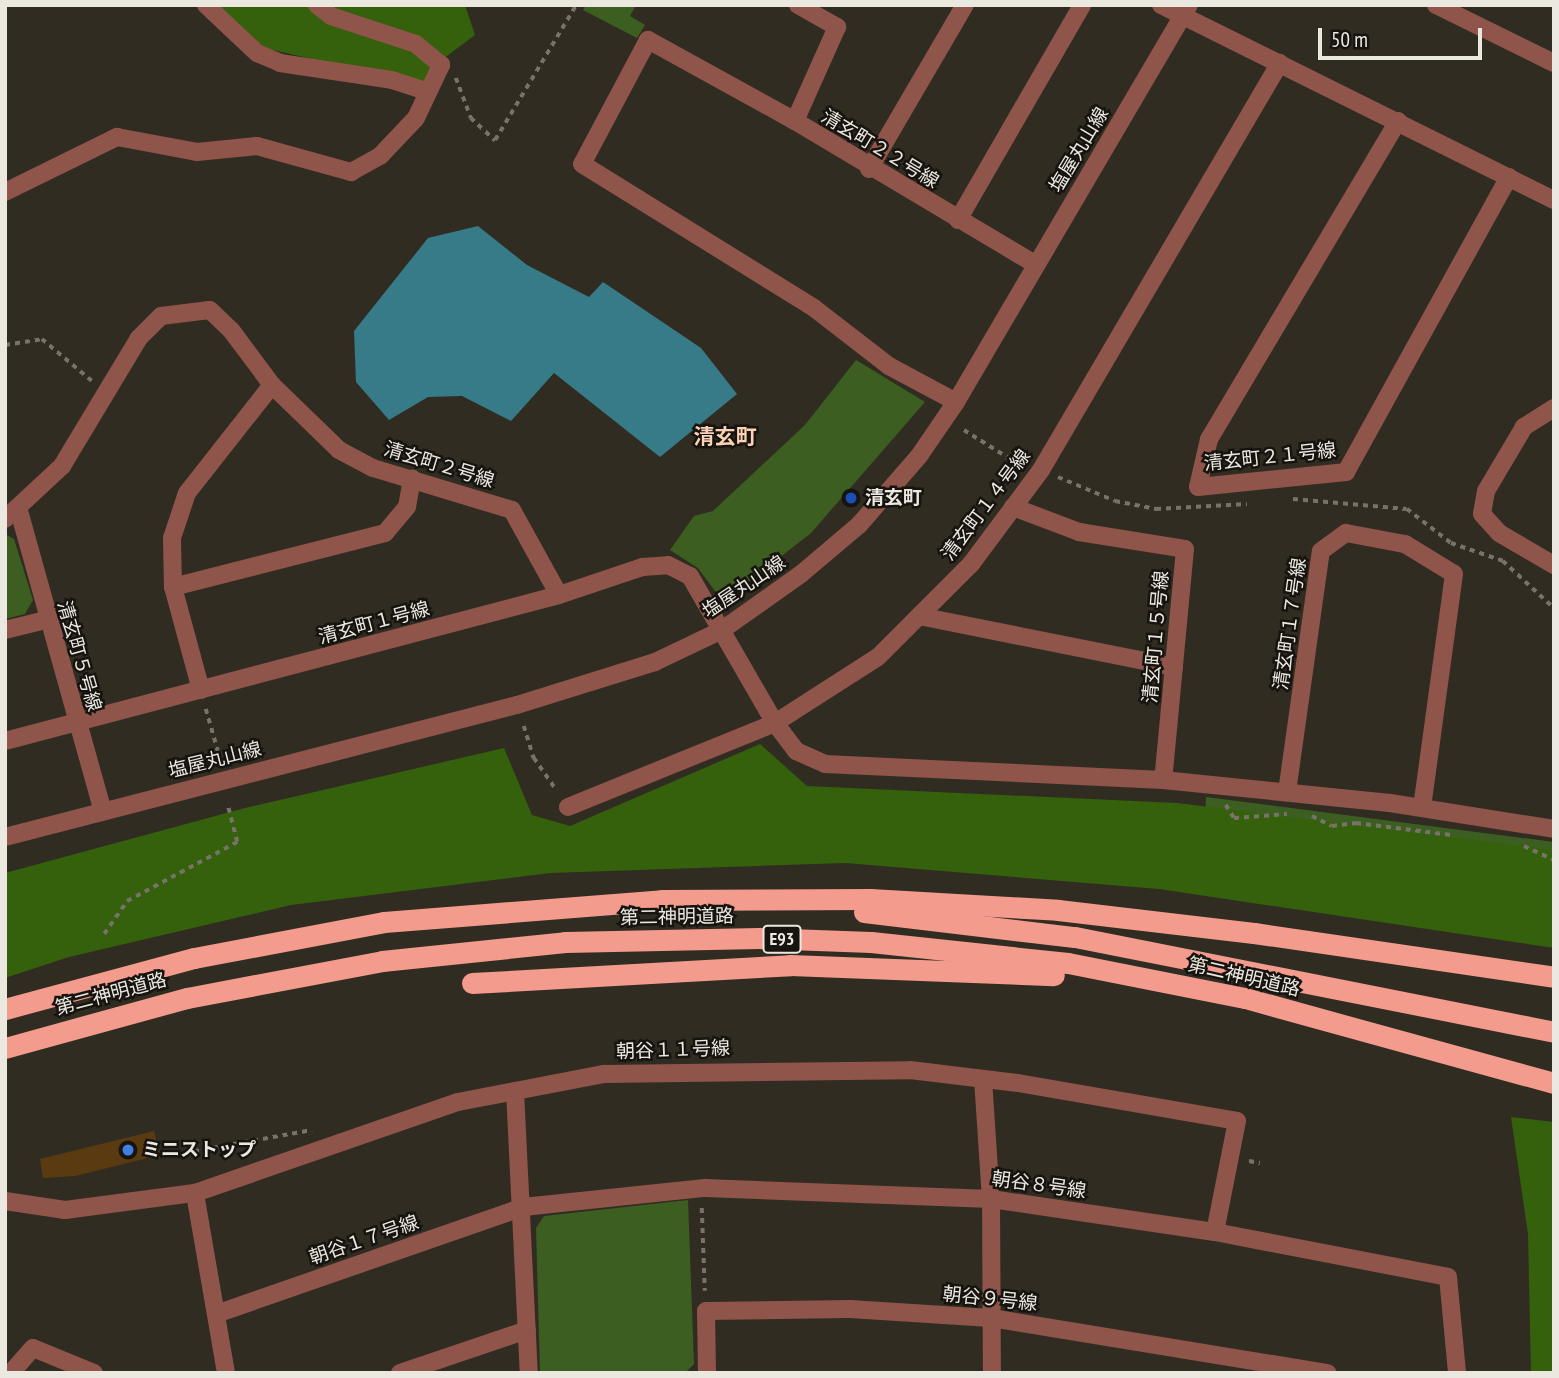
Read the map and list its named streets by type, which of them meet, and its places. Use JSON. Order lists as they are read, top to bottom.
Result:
{
  "streets": {
    "highway": ["第二神明道路", "E93"],
    "street": [
      "清玄町２２号線",
      "塩屋丸山線",
      "清玄町２１号線",
      "清玄町２号線",
      "清玄町１４号線",
      "清玄町１号線",
      "清玄町１７号線",
      "清玄町１５号線",
      "清玄町５号線",
      "朝谷１１号線",
      "朝谷８号線",
      "朝谷１７号線",
      "朝谷９号線"
    ]
  },
  "crossings": [
    ["清玄町２２号線", "塩屋丸山線"],
    ["塩屋丸山線", "清玄町１号線"],
    ["塩屋丸山線", "清玄町５号線"],
    ["清玄町２号線", "清玄町１号線"],
    ["清玄町２号線", "清玄町５号線"],
    ["清玄町１４号線", "清玄町１号線"],
    ["清玄町１４号線", "清玄町１５号線"],
    ["清玄町１号線", "清玄町１７号線"],
    ["清玄町１号線", "清玄町１５号線"],
    ["清玄町１号線", "清玄町５号線"],
    ["朝谷１１号線", "朝谷８号線"],
    ["朝谷８号線", "朝谷１７号線"]
  ],
  "districts": ["清玄町"],
  "places": ["清玄町", "ミニストップ"],
  "scale_bar": "50 m"
}
